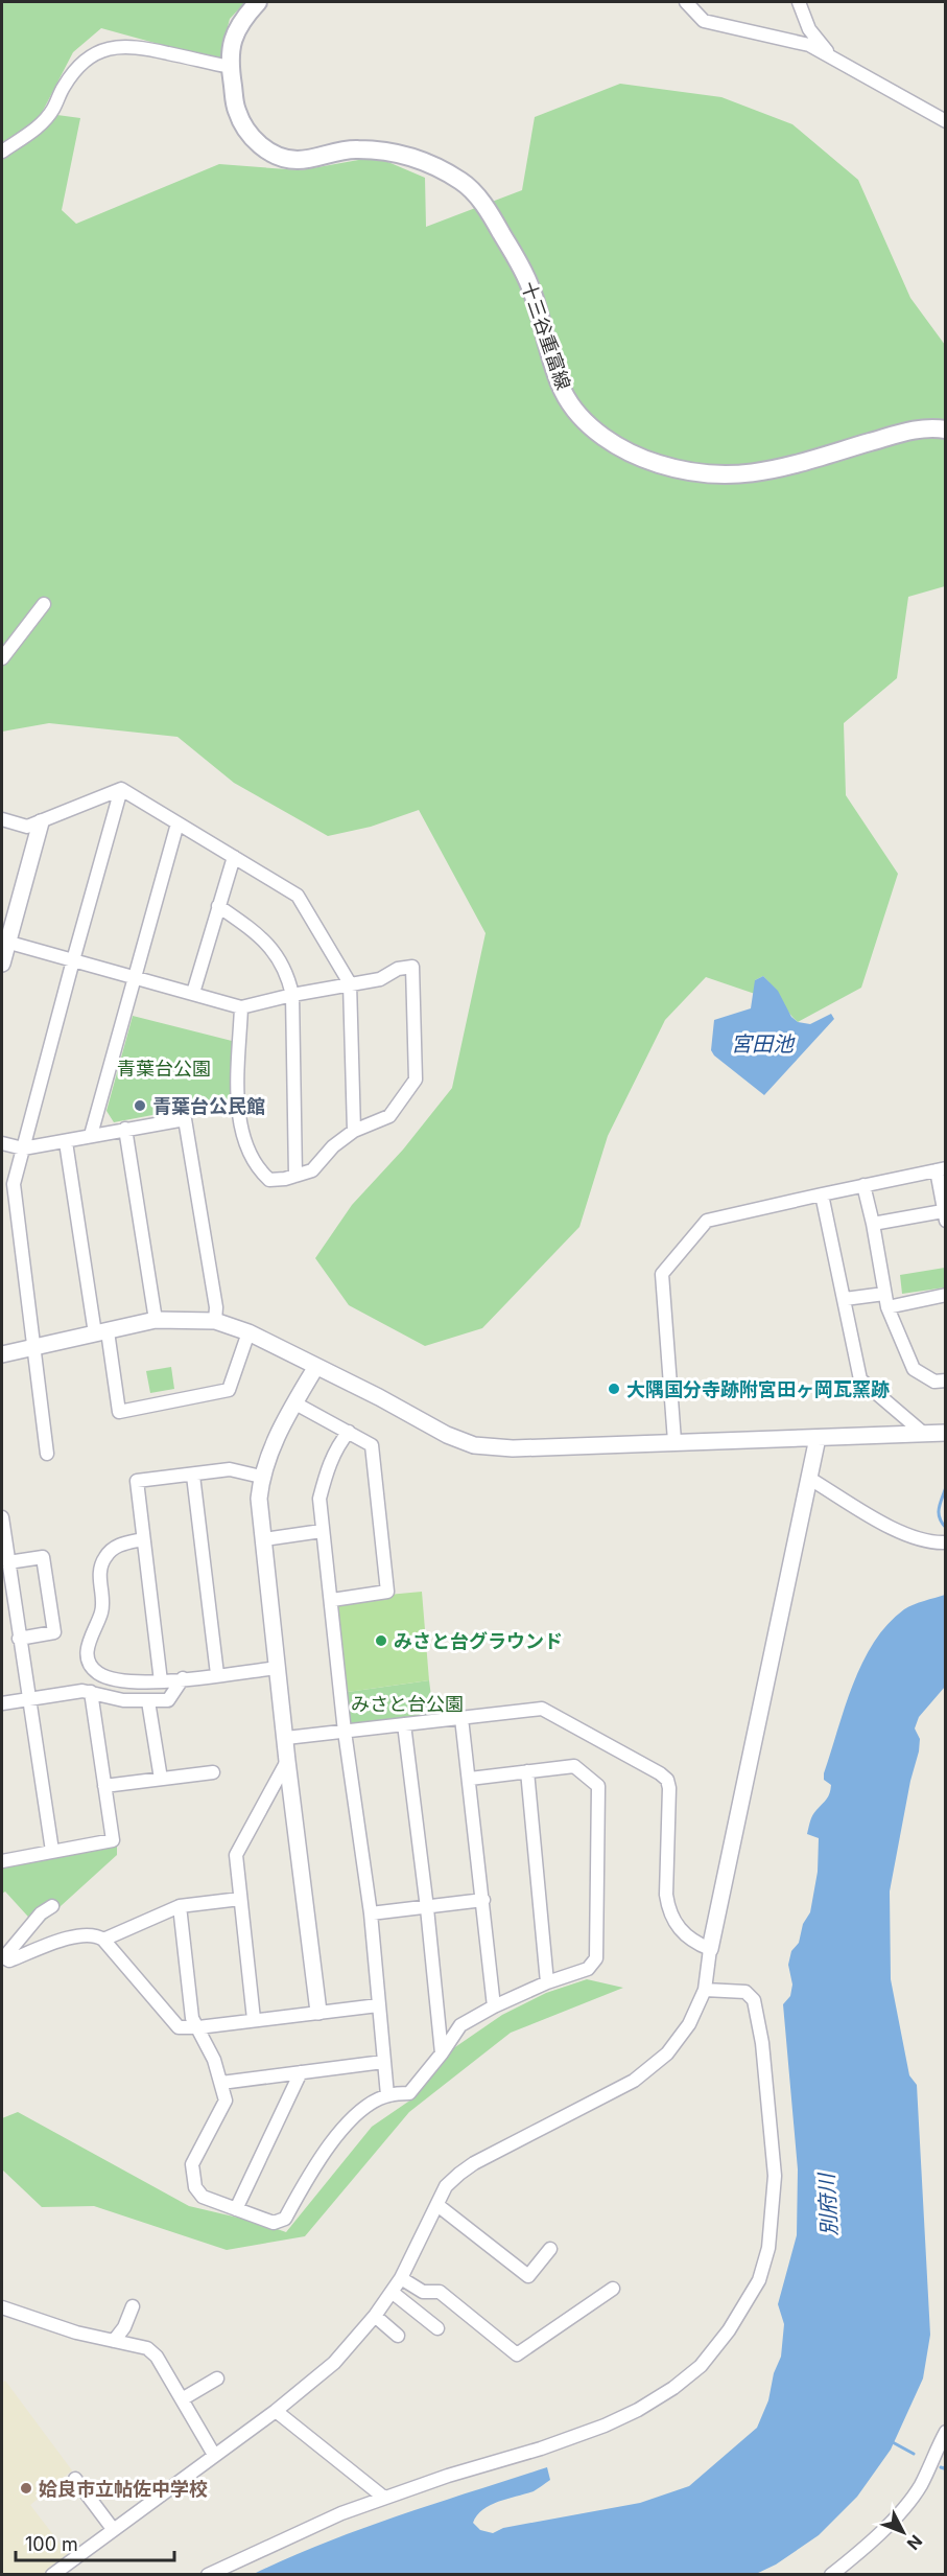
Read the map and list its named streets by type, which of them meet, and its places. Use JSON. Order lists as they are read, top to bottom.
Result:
{
  "streets": {
    "main road": ["十三谷重富線"]
  },
  "water": ["宮田池", "別府川"],
  "parks": ["青葉台公園", "みさと台公園"],
  "places": [
    "青葉台公民館",
    "大隅国分寺跡附宮田ヶ岡瓦窯跡",
    "みさと台グラウンド",
    "姶良市立帖佐中学校"
  ],
  "scale_bar": "100 m",
  "north": "bottom right"
}
